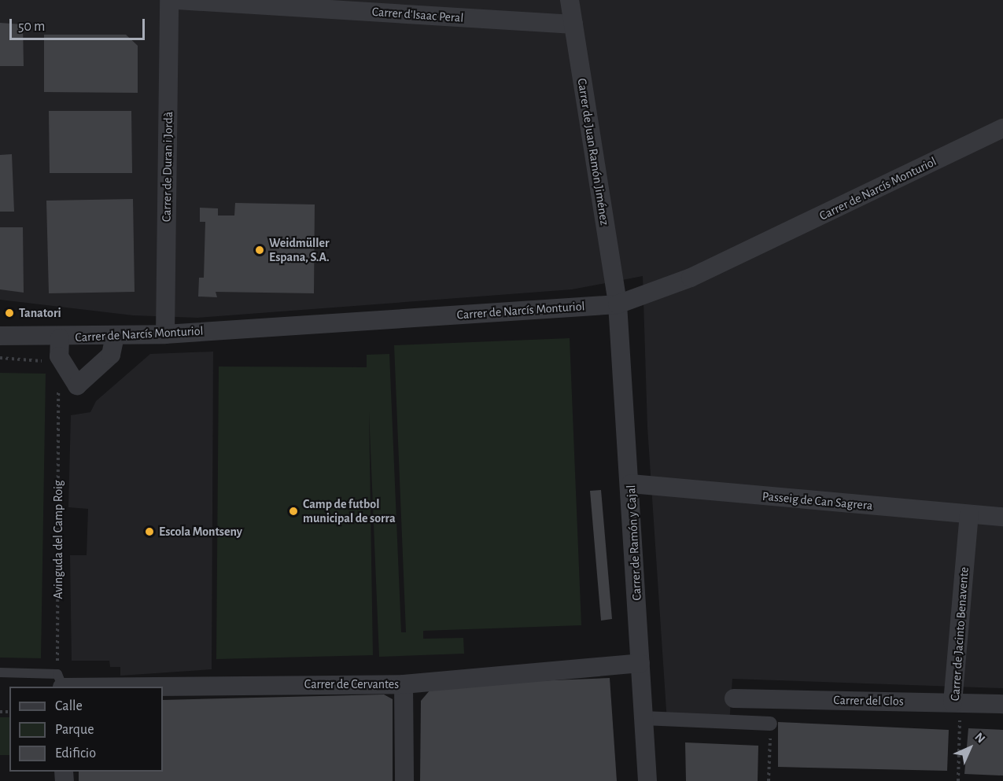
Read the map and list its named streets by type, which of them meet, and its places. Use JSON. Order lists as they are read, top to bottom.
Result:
{
  "streets": {
    "street": [
      "Carrer d'Isaac Peral",
      "Carrer de Juan Ramón Jiménez",
      "Carrer de Duran i Jordà",
      "Carrer de Narcís Monturiol",
      "Passeig de Can Sagrera",
      "Carrer de Ramón y Cajal",
      "Carrer de Jacinto Benavente",
      "Carrer de Cervantes",
      "Carrer del Clos"
    ],
    "path": ["Avinguda del Camp Roig"]
  },
  "crossings": [
    ["Carrer d'Isaac Peral", "Carrer de Juan Ramón Jiménez"],
    ["Carrer de Juan Ramón Jiménez", "Carrer de Narcís Monturiol"],
    ["Carrer de Juan Ramón Jiménez", "Carrer de Ramón y Cajal"],
    ["Carrer de Duran i Jordà", "Carrer de Narcís Monturiol"],
    ["Carrer de Narcís Monturiol", "Carrer de Ramón y Cajal"],
    ["Passeig de Can Sagrera", "Carrer de Ramón y Cajal"],
    ["Passeig de Can Sagrera", "Carrer de Jacinto Benavente"],
    ["Avinguda del Camp Roig", "Carrer de Cervantes"],
    ["Carrer de Ramón y Cajal", "Carrer de Cervantes"],
    ["Carrer de Jacinto Benavente", "Carrer del Clos"]
  ],
  "places": [
    "Weidmüller Espana, S.A.",
    "Tanatori",
    "Camp de futbol municipal de sorra",
    "Escola Montseny"
  ],
  "legend": ["Calle", "Parque", "Edificio"],
  "scale_bar": "50 m",
  "north": "top right"
}
